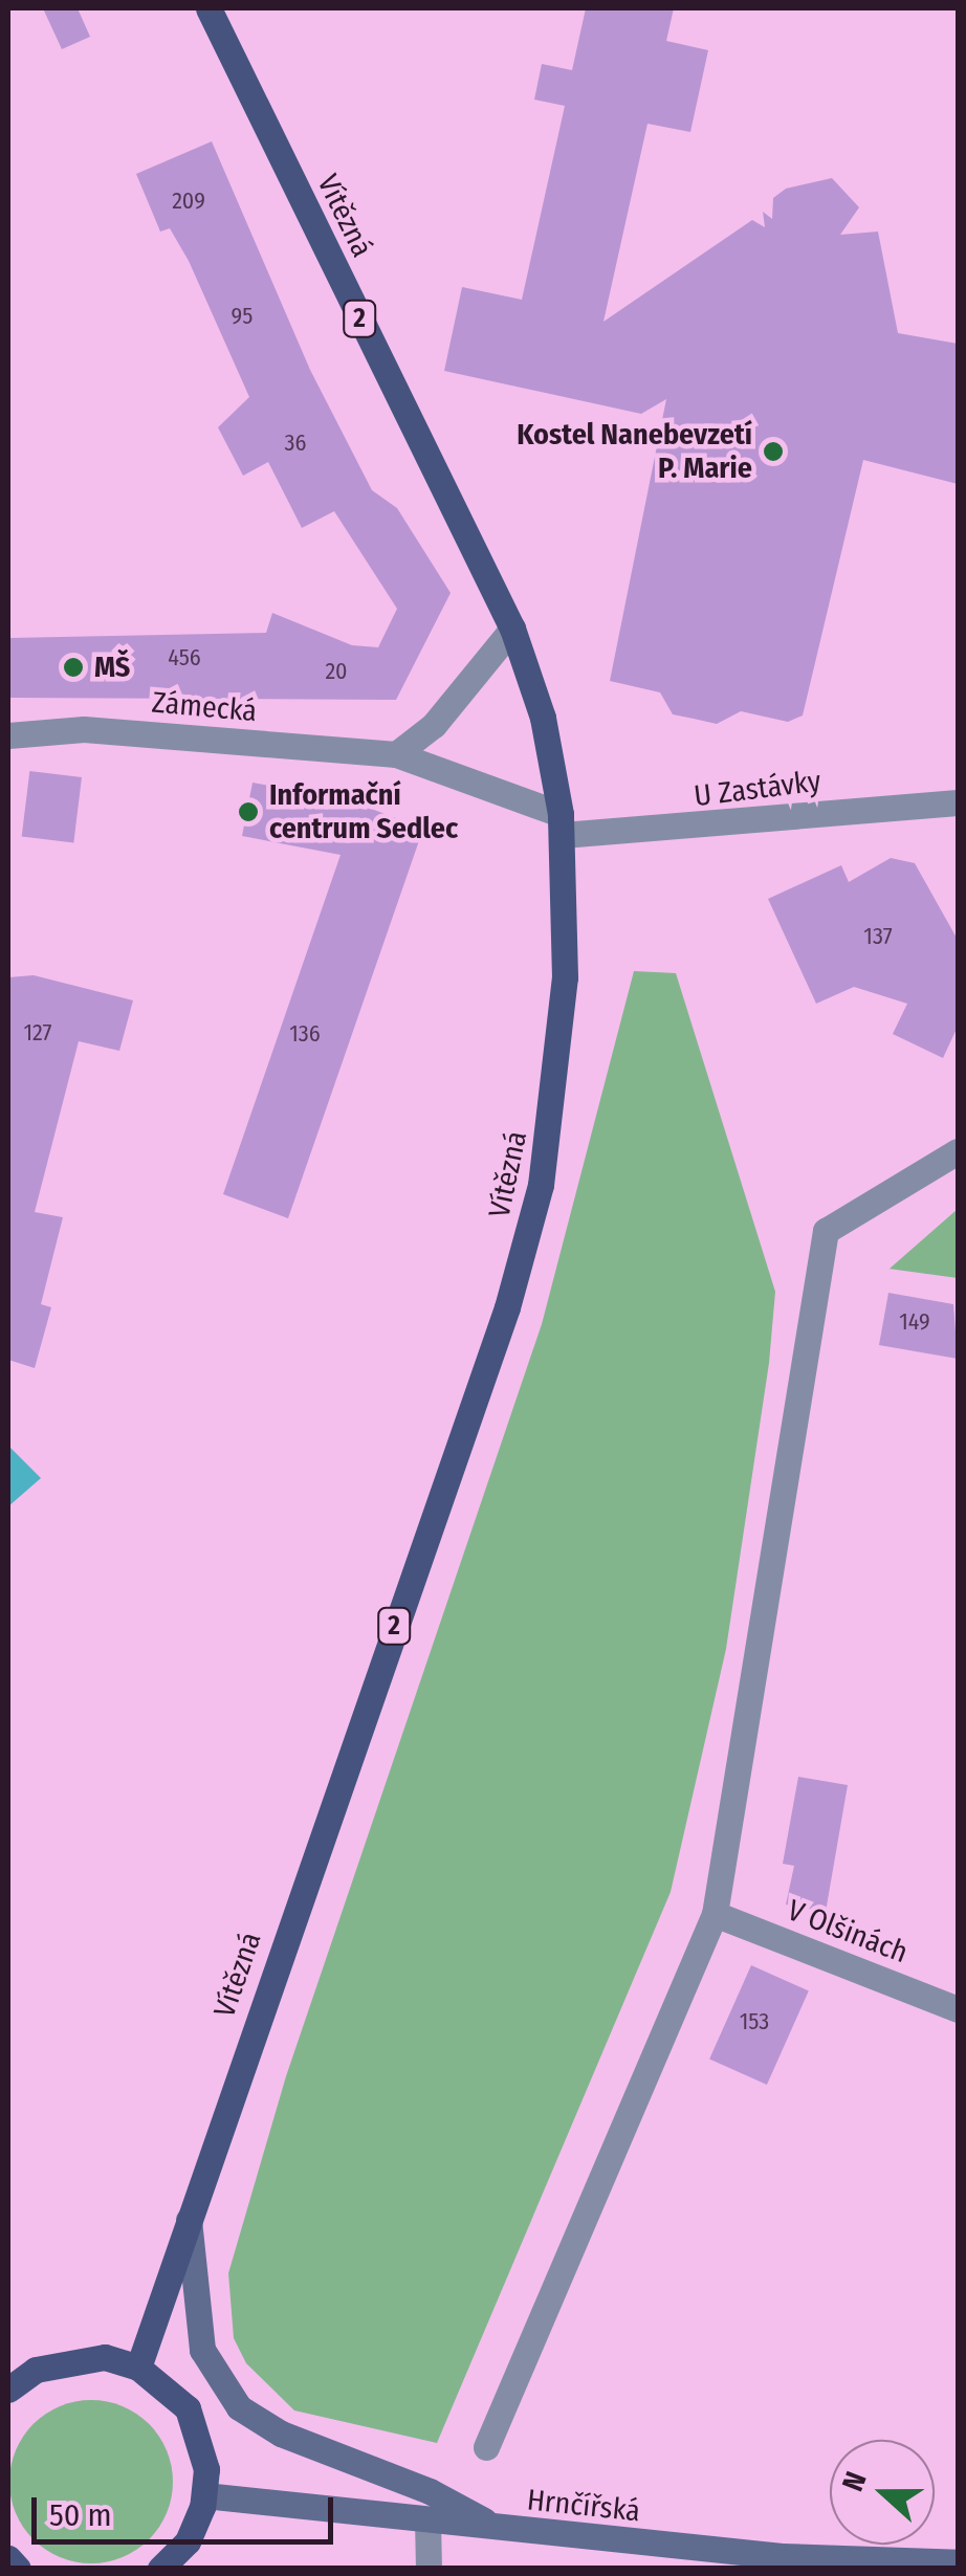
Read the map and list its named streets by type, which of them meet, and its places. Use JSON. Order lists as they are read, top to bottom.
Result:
{
  "streets": {
    "main road": ["Vítězná", "2", "Hrnčířská"],
    "street": ["Zámecká", "U Zastávky", "V Olšinách"]
  },
  "crossings": [
    ["Vítězná", "Zámecká"],
    ["Vítězná", "U Zastávky"],
    ["Zámecká", "U Zastávky"]
  ],
  "places": ["Kostel Nanebevzetí P. Marie", "MŠ", "Informační centrum Sedlec"],
  "house_numbers": [
    "209",
    "95",
    "36",
    "456",
    "20",
    "137",
    "127",
    "136",
    "149",
    "153"
  ],
  "scale_bar": "50 m",
  "north": "left"
}
